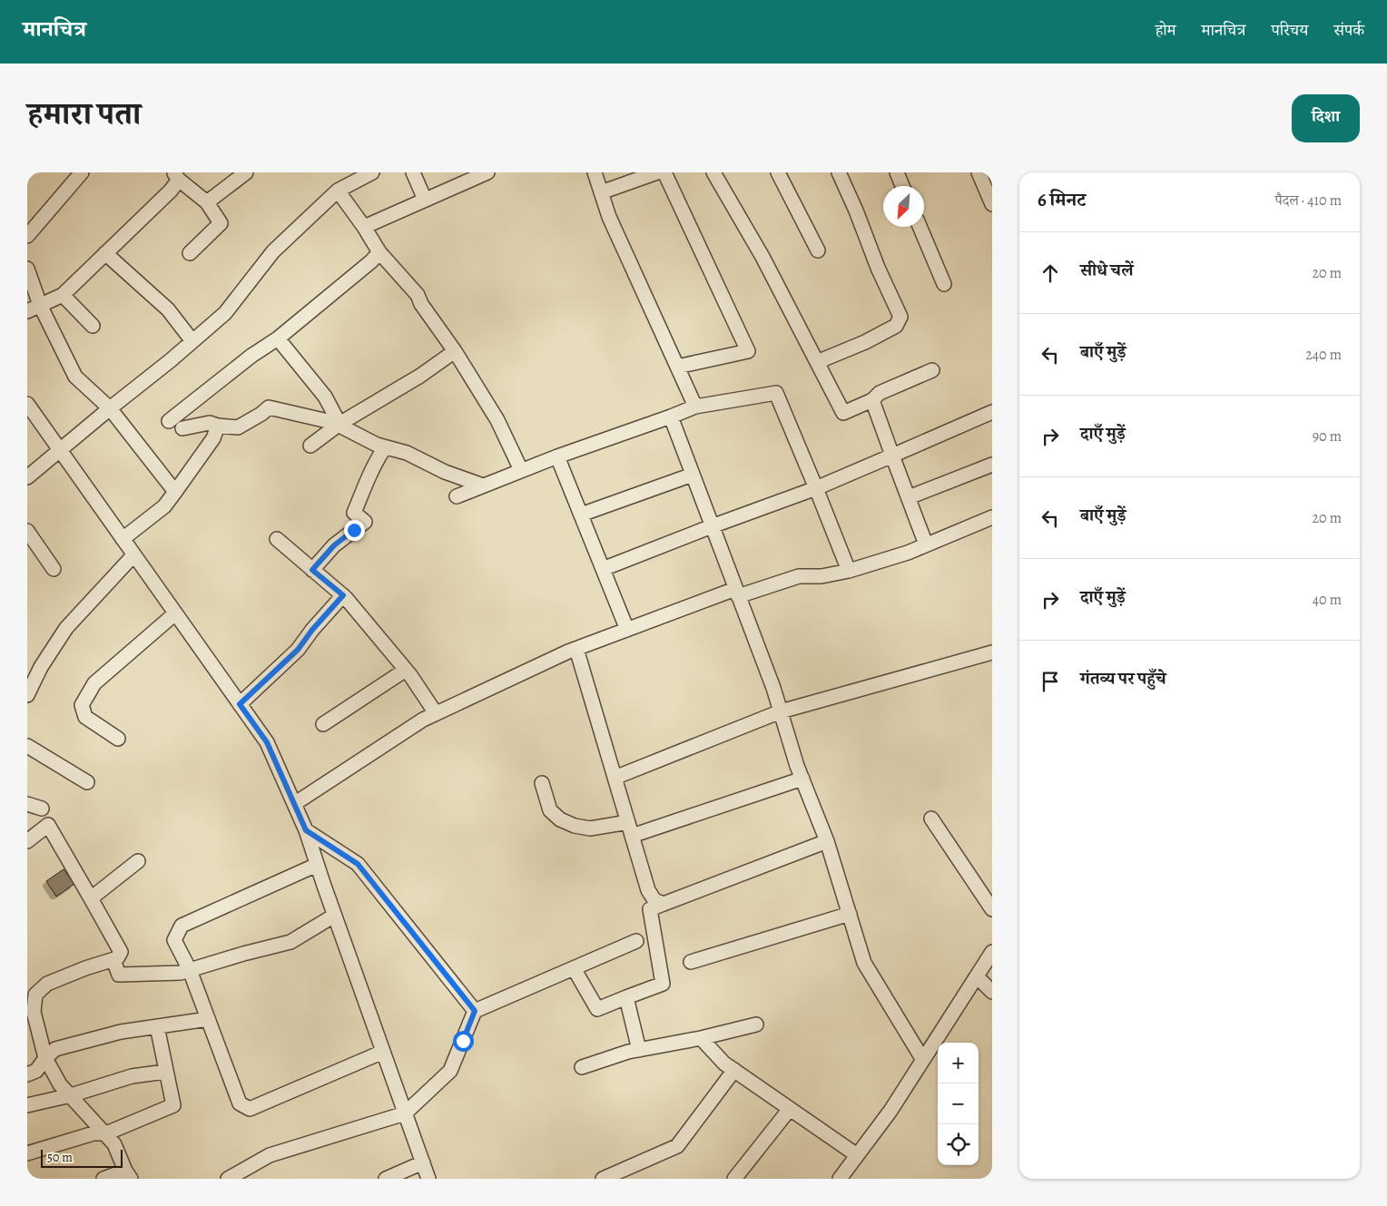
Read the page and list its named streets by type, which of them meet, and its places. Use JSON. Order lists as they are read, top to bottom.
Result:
{
  "scale_bar": "50 m",
  "north": "bottom left",
  "page": {
    "header": "मानचित्र",
    "nav": [
      "होम",
      "मानचित्र",
      "परिचय",
      "संपर्क"
    ],
    "title": "हमारा पता",
    "buttons": "दिशा",
    "heading": ["6 मिनट", "पैदल · 410 m"],
    "list": [
      ["सीधे चलें", "20 m"],
      ["बाएँ मुड़ें", "240 m"],
      ["दाएँ मुड़ें", "90 m"],
      ["बाएँ मुड़ें", "20 m"],
      ["दाएँ मुड़ें", "40 m"],
      "गंतव्य पर पहुँचे"
    ],
    "map_buttons": ["+", "−"],
    "scale": "50 m"
  }
}
